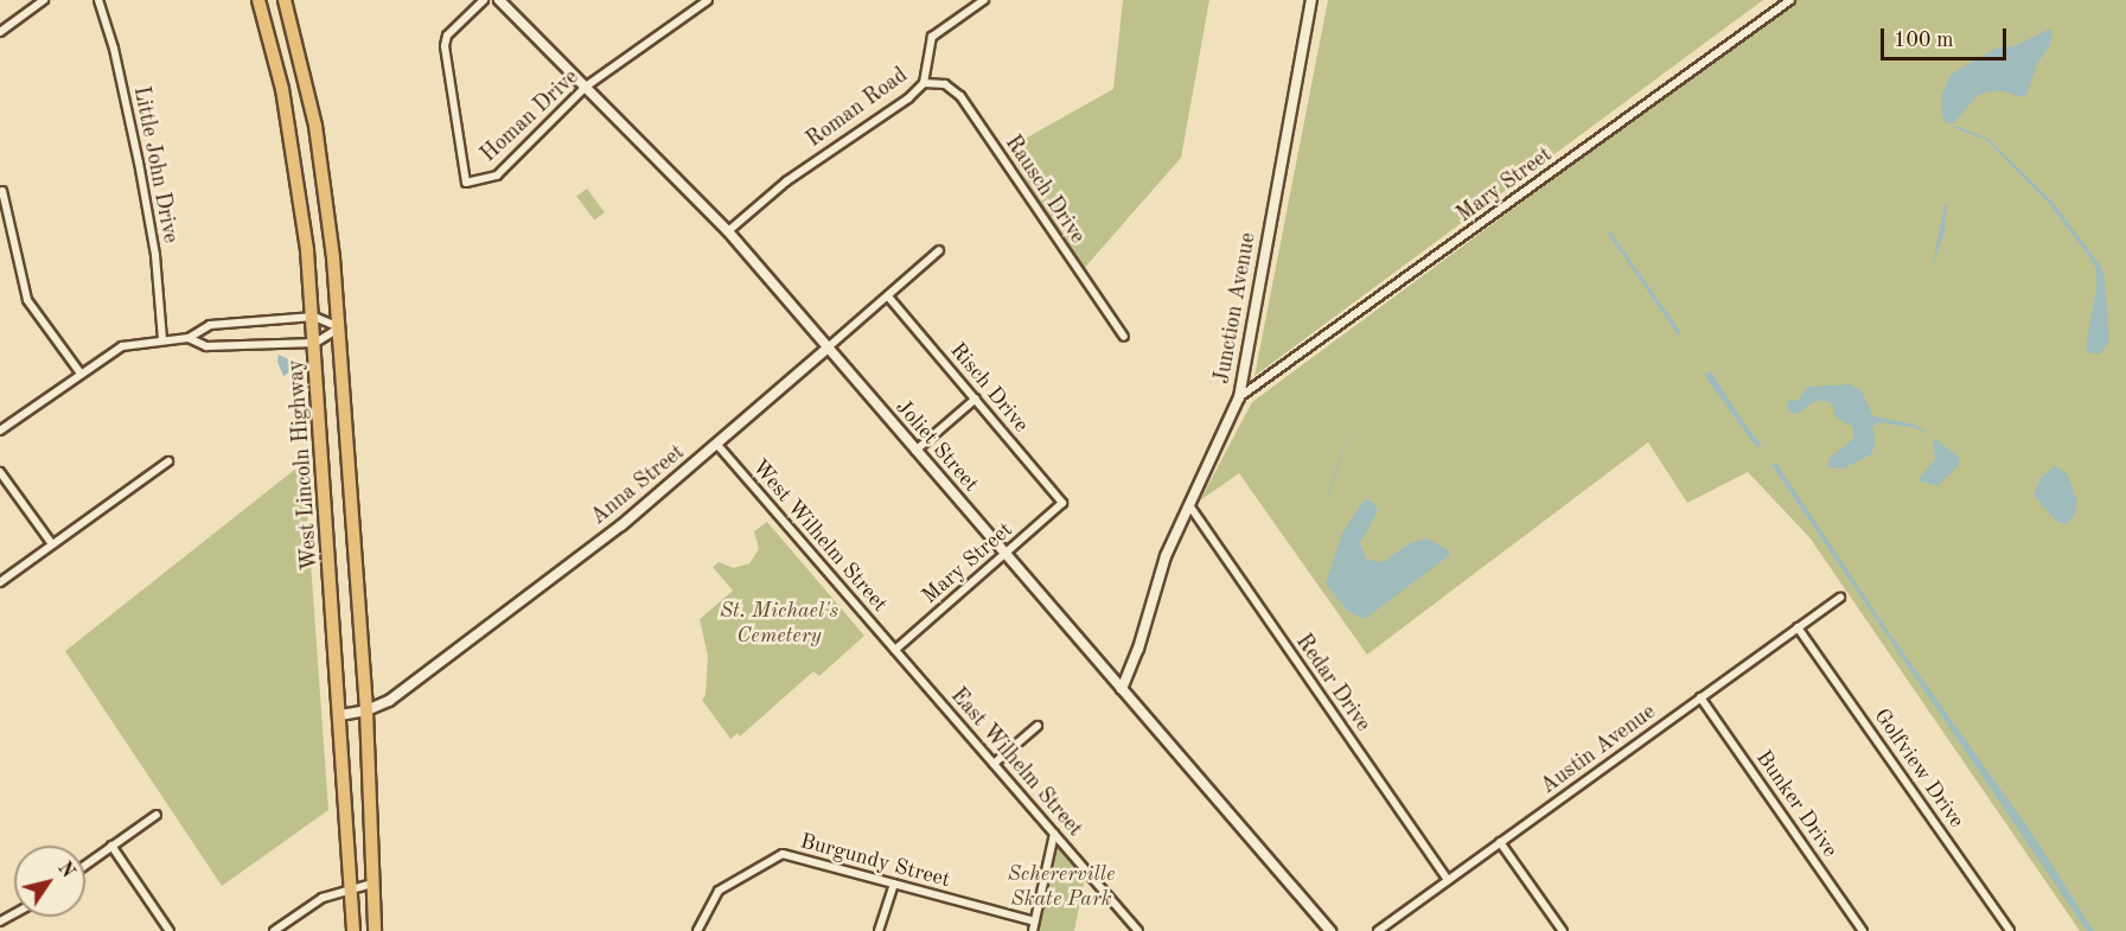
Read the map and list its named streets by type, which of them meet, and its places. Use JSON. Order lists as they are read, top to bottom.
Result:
{
  "streets": {
    "main road": ["West Lincoln Highway"],
    "street": [
      "Roman Road",
      "Homan Drive",
      "Little John Drive",
      "Mary Street",
      "Rausch Drive",
      "Junction Avenue",
      "Risch Drive",
      "Joliet Street",
      "Anna Street",
      "West Wilhelm Street",
      "Redar Drive",
      "Austin Avenue",
      "East Wilhelm Street",
      "Golfview Drive",
      "Bunker Drive",
      "Burgundy Street"
    ]
  },
  "crossings": [
    ["Roman Road", "Rausch Drive"],
    ["Roman Road", "Joliet Street"],
    ["Homan Drive", "Joliet Street"],
    ["Mary Street", "Junction Avenue"],
    ["Mary Street", "Risch Drive"],
    ["Mary Street", "Joliet Street"],
    ["Mary Street", "West Wilhelm Street"],
    ["Mary Street", "East Wilhelm Street"],
    ["Junction Avenue", "Joliet Street"],
    ["Junction Avenue", "Redar Drive"],
    ["Risch Drive", "Anna Street"],
    ["Joliet Street", "Anna Street"],
    ["West Lincoln Highway", "Anna Street"],
    ["Anna Street", "West Wilhelm Street"],
    ["West Wilhelm Street", "East Wilhelm Street"],
    ["Redar Drive", "Austin Avenue"],
    ["Austin Avenue", "Golfview Drive"],
    ["Austin Avenue", "Bunker Drive"]
  ],
  "parks": ["St. Michael's Cemetery", "Schererville Skate Park"],
  "scale_bar": "100 m",
  "north": "top right"
}
